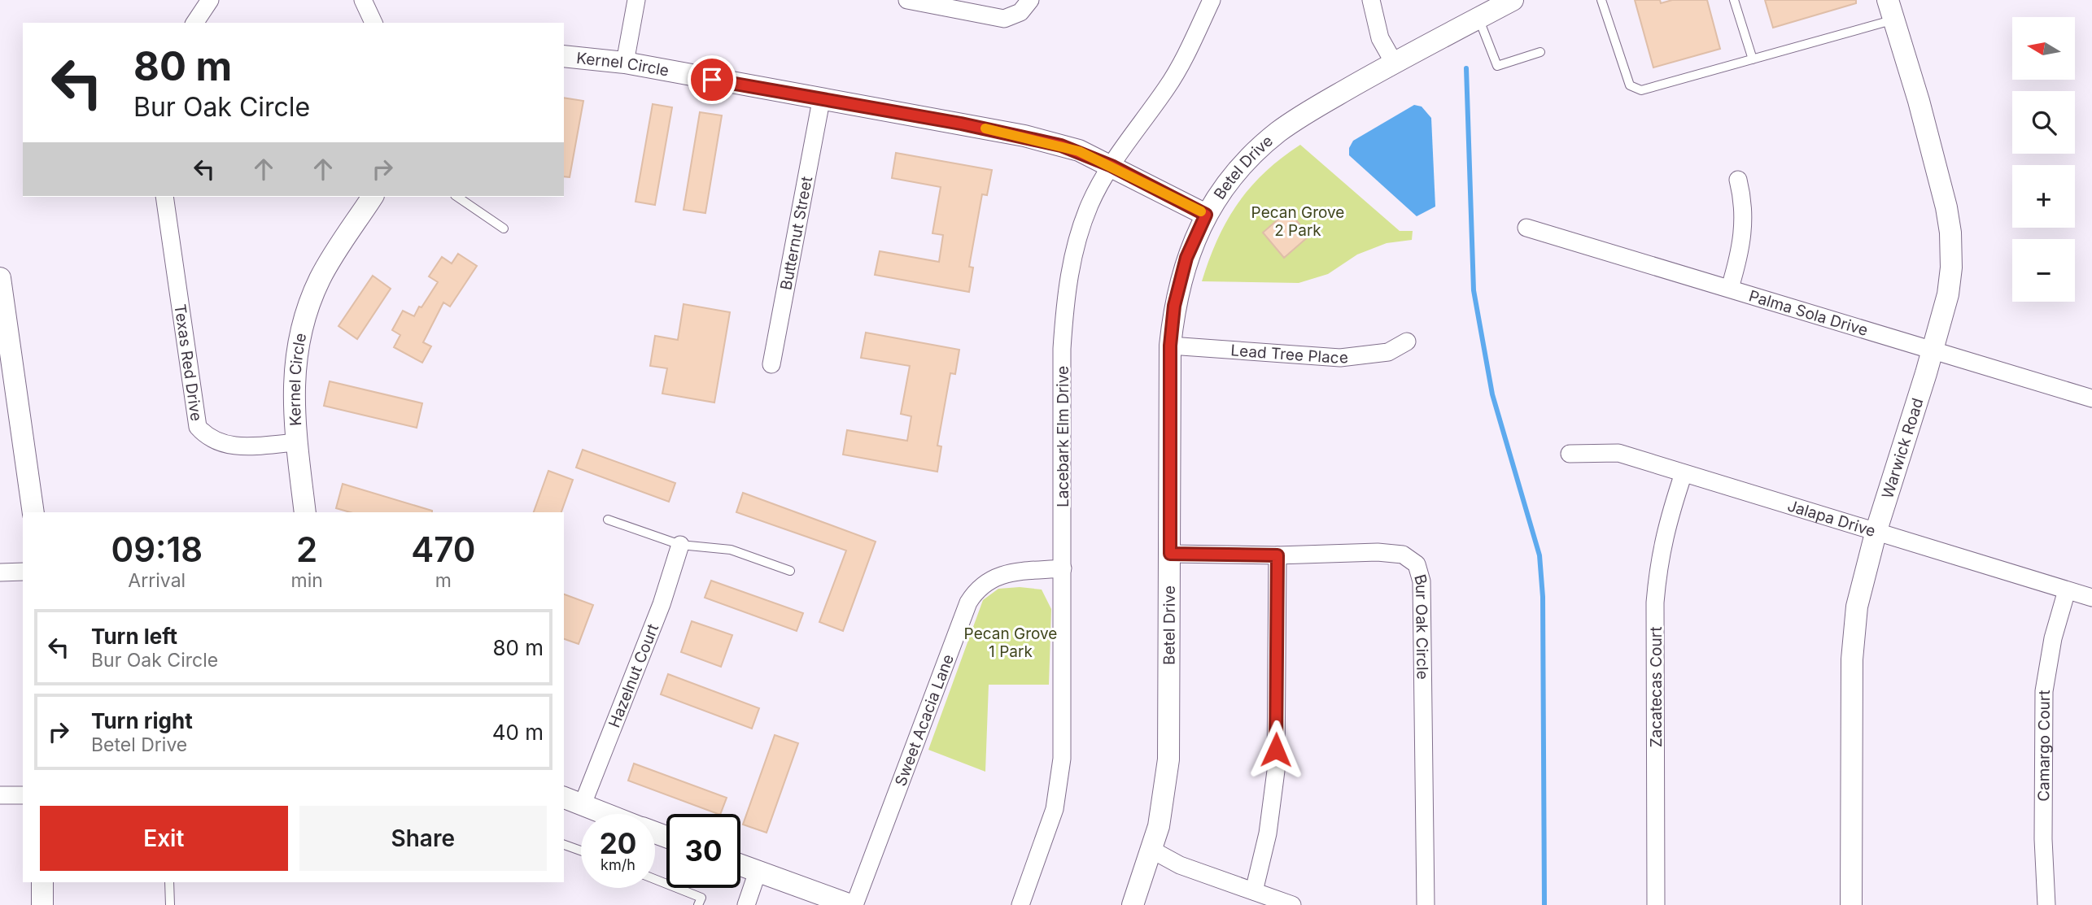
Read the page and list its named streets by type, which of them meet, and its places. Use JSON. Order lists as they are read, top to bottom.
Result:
{
  "streets": {
    "street": [
      "Kernel Circle",
      "Betel Drive",
      "Butternut Street",
      "Palma Sola Drive",
      "Lead Tree Place",
      "Texas Red Drive",
      "Lacebark Elm Drive",
      "Warwick Road",
      "Jalapa Drive",
      "Bur Oak Circle",
      "Hazelnut Court",
      "Zacatecas Court",
      "Sweet Acacia Lane",
      "Camargo Court"
    ]
  },
  "crossings": [
    ["Kernel Circle", "Betel Drive"],
    ["Kernel Circle", "Butternut Street"],
    ["Kernel Circle", "Texas Red Drive"],
    ["Kernel Circle", "Lacebark Elm Drive"],
    ["Betel Drive", "Lead Tree Place"],
    ["Betel Drive", "Bur Oak Circle"],
    ["Palma Sola Drive", "Warwick Road"],
    ["Lacebark Elm Drive", "Sweet Acacia Lane"],
    ["Warwick Road", "Jalapa Drive"],
    ["Jalapa Drive", "Zacatecas Court"],
    ["Jalapa Drive", "Camargo Court"]
  ],
  "parks": ["Pecan Grove 2 Park", "Pecan Grove 1 Park"],
  "north": "left",
  "page": {
    "map_buttons": ["+", "−"],
    "turn": ["80 m", "Bur Oak Circle"],
    "eta": [
      "09:18",
      "Arrival",
      "2",
      "min",
      "470",
      "m"
    ],
    "list": [
      {
        "name": "Turn left",
        "note": "Bur Oak Circle",
        "value": "80 m"
      },
      {
        "name": "Turn right",
        "note": "Betel Drive",
        "value": "40 m"
      }
    ],
    "buttons": ["Exit", "Share"],
    "speed": "20 km/h",
    "limit": "30"
  }
}
